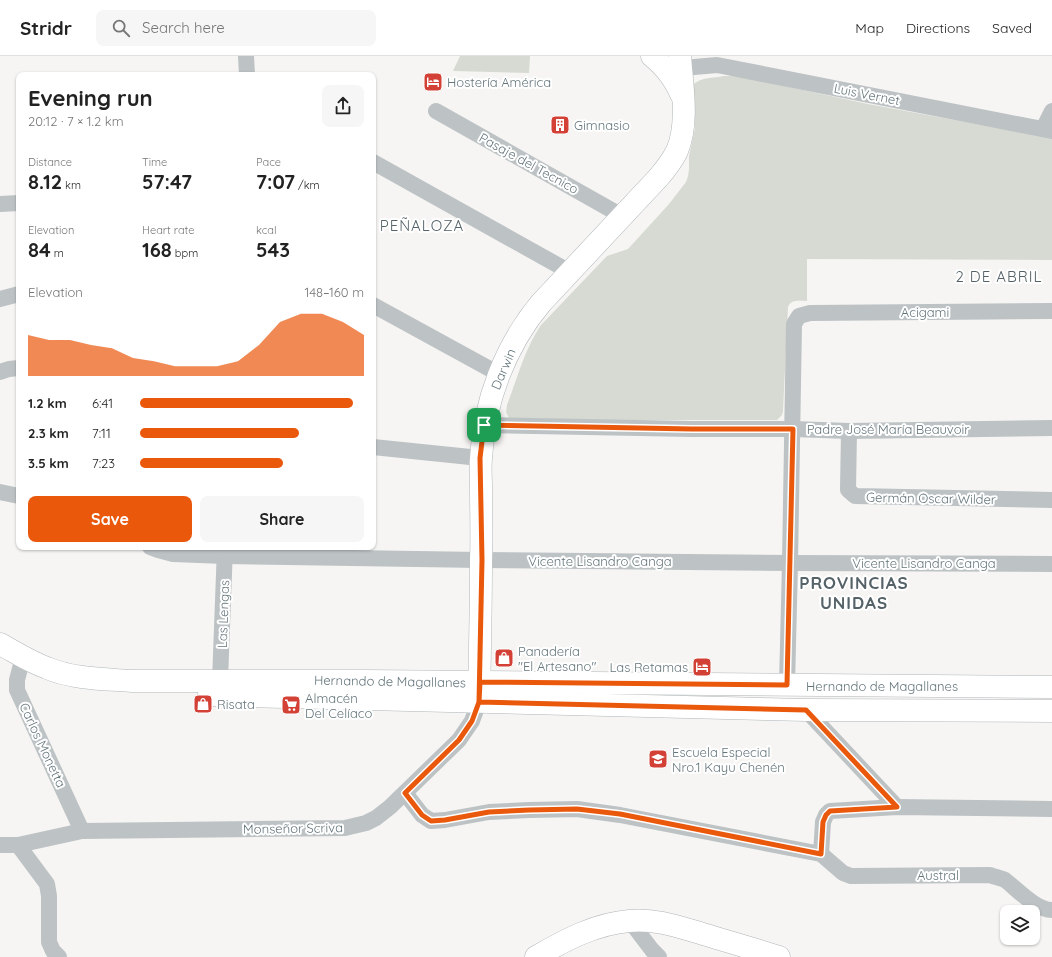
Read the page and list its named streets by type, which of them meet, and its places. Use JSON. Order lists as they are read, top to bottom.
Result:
{
  "streets": {
    "main road": ["Darwin", "Hernando de Magallanes"],
    "street": [
      "Luis Vernet",
      "Pasaje del Tecnico",
      "Acigami",
      "Padre José María Beauvoir",
      "Germán Oscar Wilder",
      "Vicente Lisandro Canga",
      "Las Lengas",
      "Carlos Monetta",
      "Monseñor Scriva",
      "Austral"
    ]
  },
  "crossings": [
    ["Luis Vernet", "Darwin"],
    ["Pasaje del Tecnico", "Darwin"],
    ["Acigami", "Padre José María Beauvoir"],
    ["Darwin", "Padre José María Beauvoir"],
    ["Darwin", "Vicente Lisandro Canga"],
    ["Darwin", "Hernando de Magallanes"],
    ["Darwin", "Monseñor Scriva"],
    ["Padre José María Beauvoir", "Germán Oscar Wilder"],
    ["Vicente Lisandro Canga", "Las Lengas"],
    ["Las Lengas", "Hernando de Magallanes"],
    ["Hernando de Magallanes", "Carlos Monetta"],
    ["Carlos Monetta", "Monseñor Scriva"]
  ],
  "districts": ["PEÑALOZA", "2 DE ABRIL", "PROVINCIAS UNIDAS"],
  "places": {
    "hotel": ["Hostería América", "Las Retamas"],
    "building": ["Gimnasio"],
    "shop": ["Panadería \"El Artesano\"", "Risata"],
    "supermarket": ["Almacén Del Celíaco"],
    "school or university": ["Escuela Especial Nro.1 Kayu Chenén"]
  },
  "page": {
    "header": "Stridr",
    "search": "Search here",
    "nav": ["Map", "Directions", "Saved"],
    "heading": ["Evening run", "20:12 · 7 × 1.2 km"],
    "stats": [
      ["Distance", "8.12 km"],
      ["Time", "57:47"],
      ["Pace", "7:07 /km"],
      ["Elevation", "84 m"],
      ["Heart rate", "168 bpm"],
      ["kcal", "543"]
    ],
    "chart": ["Elevation", "148–160 m"],
    "list": [
      {
        "name": "1.2 km",
        "note": "6:41"
      },
      {
        "name": "2.3 km",
        "note": "7:11"
      },
      {
        "name": "3.5 km",
        "note": "7:23"
      }
    ],
    "buttons": ["Save", "Share"]
  }
}
